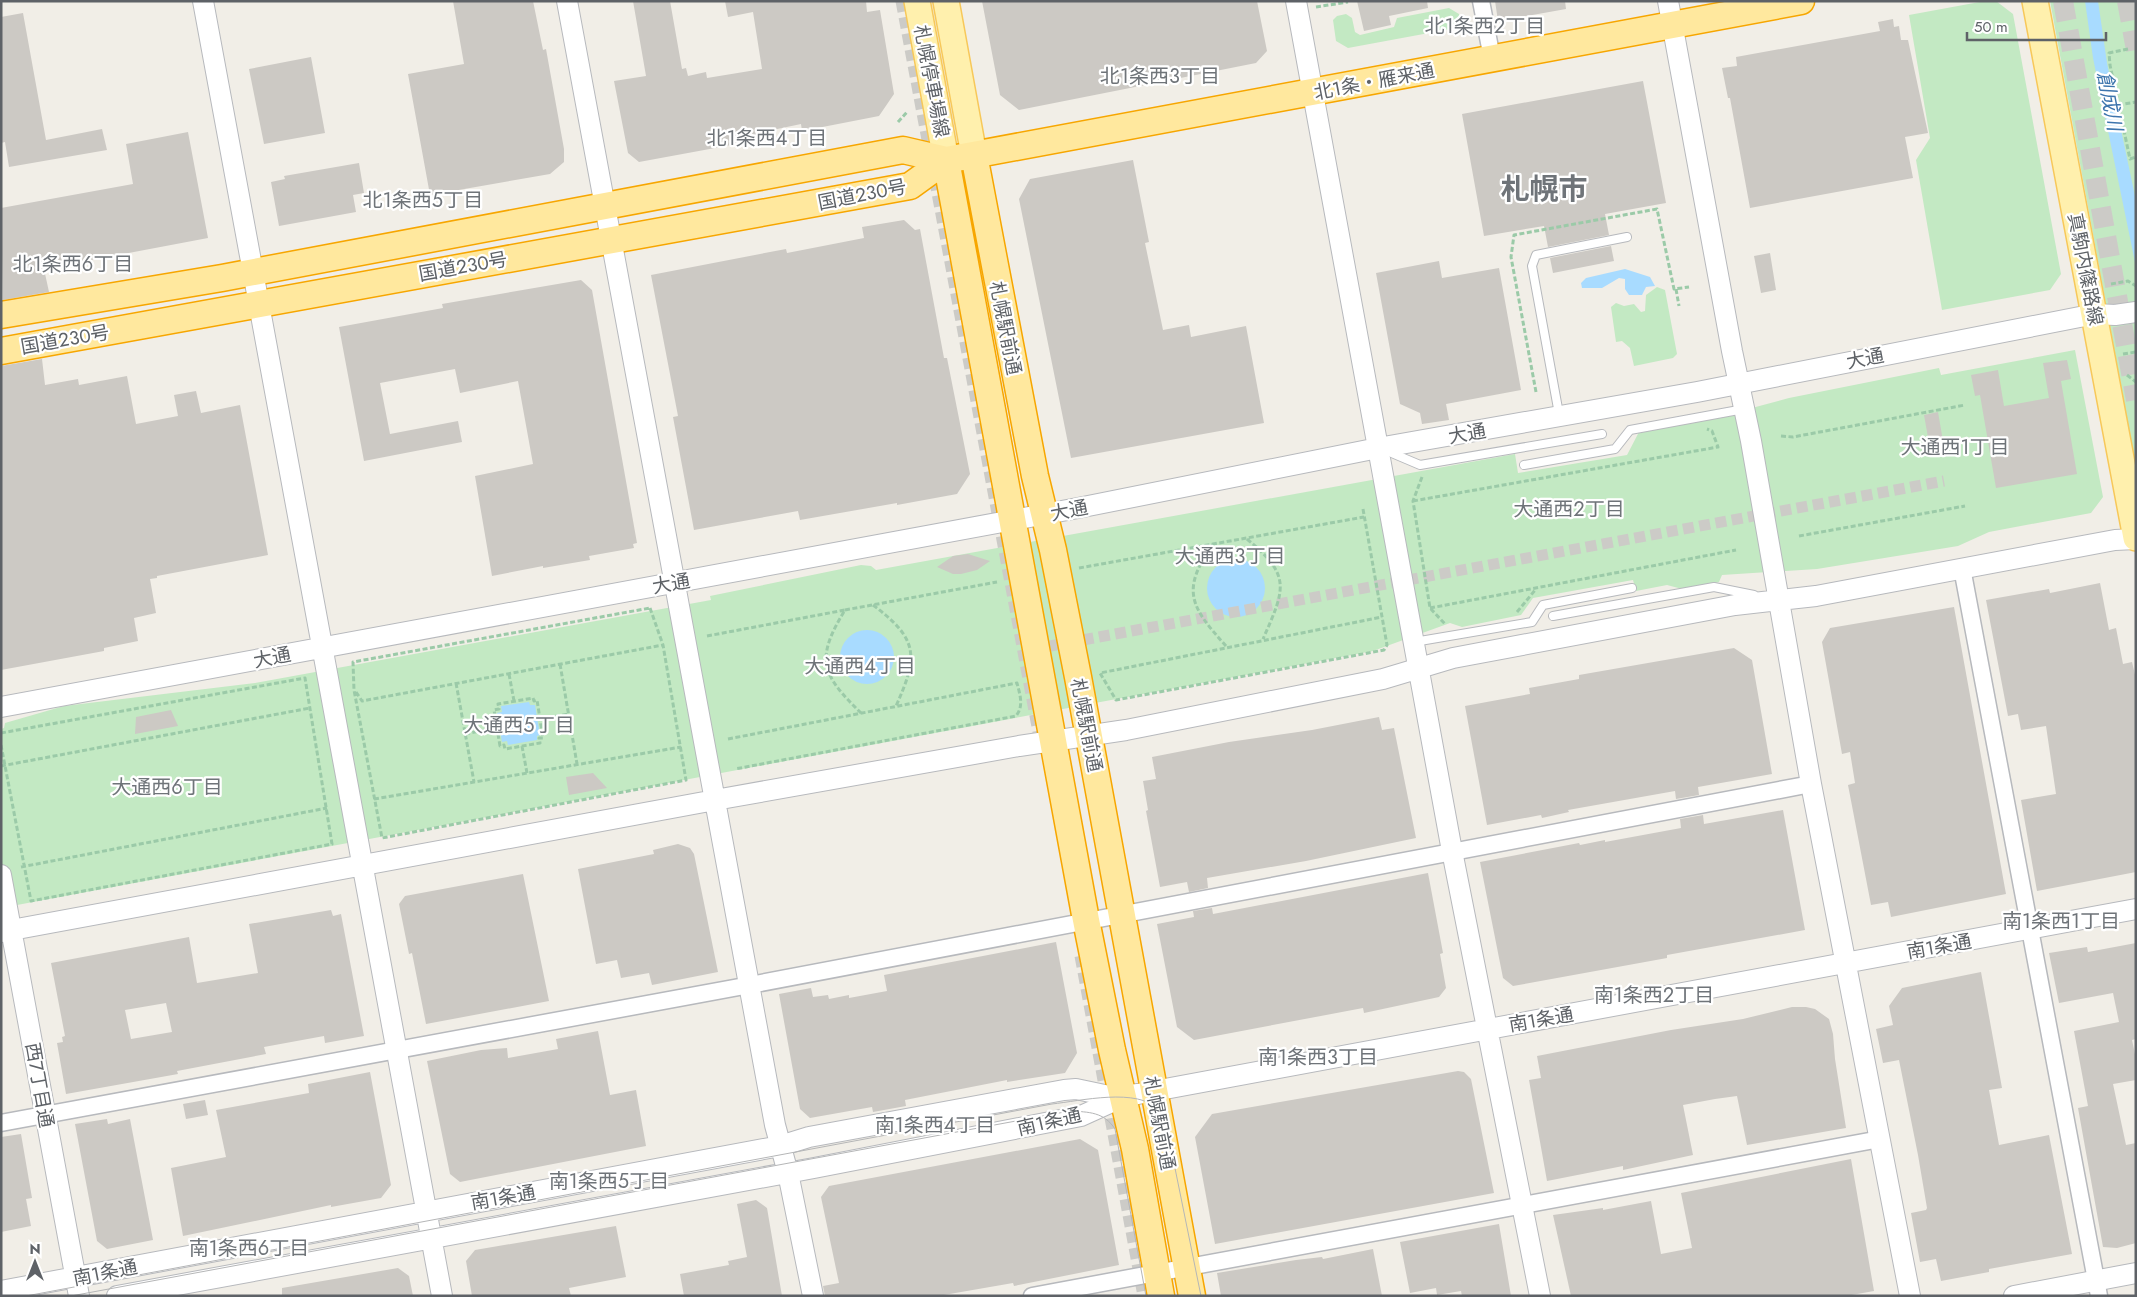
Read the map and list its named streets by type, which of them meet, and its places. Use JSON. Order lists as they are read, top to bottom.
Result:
{
  "streets": {
    "highway": ["北1条・雁来通", "国道230号", "札幌駅前通"],
    "main road": ["札幌停車場線", "真駒内篠路線"],
    "street": ["大通", "南1条通", "西7丁目通"]
  },
  "crossings": [
    ["札幌停車場線", "北1条・雁来通"],
    ["札幌停車場線", "国道230号"],
    ["札幌停車場線", "札幌駅前通"],
    ["北1条・雁来通", "国道230号"],
    ["北1条・雁来通", "札幌駅前通"],
    ["国道230号", "札幌駅前通"],
    ["真駒内篠路線", "大通"],
    ["札幌駅前通", "大通"],
    ["札幌駅前通", "南1条通"],
    ["南1条通", "西7丁目通"]
  ],
  "districts": [
    "北1条西2丁目",
    "北1条西3丁目",
    "北1条西4丁目",
    "札幌市",
    "北1条西5丁目",
    "北1条西6丁目",
    "大通西1丁目",
    "大通西2丁目",
    "大通西3丁目",
    "大通西4丁目",
    "大通西5丁目",
    "大通西6丁目",
    "南1条西1丁目",
    "南1条西2丁目",
    "南1条西3丁目",
    "南1条西4丁目",
    "南1条西5丁目",
    "南1条西6丁目"
  ],
  "water": ["創成川"],
  "scale_bar": "50 m",
  "north": "top"
}
